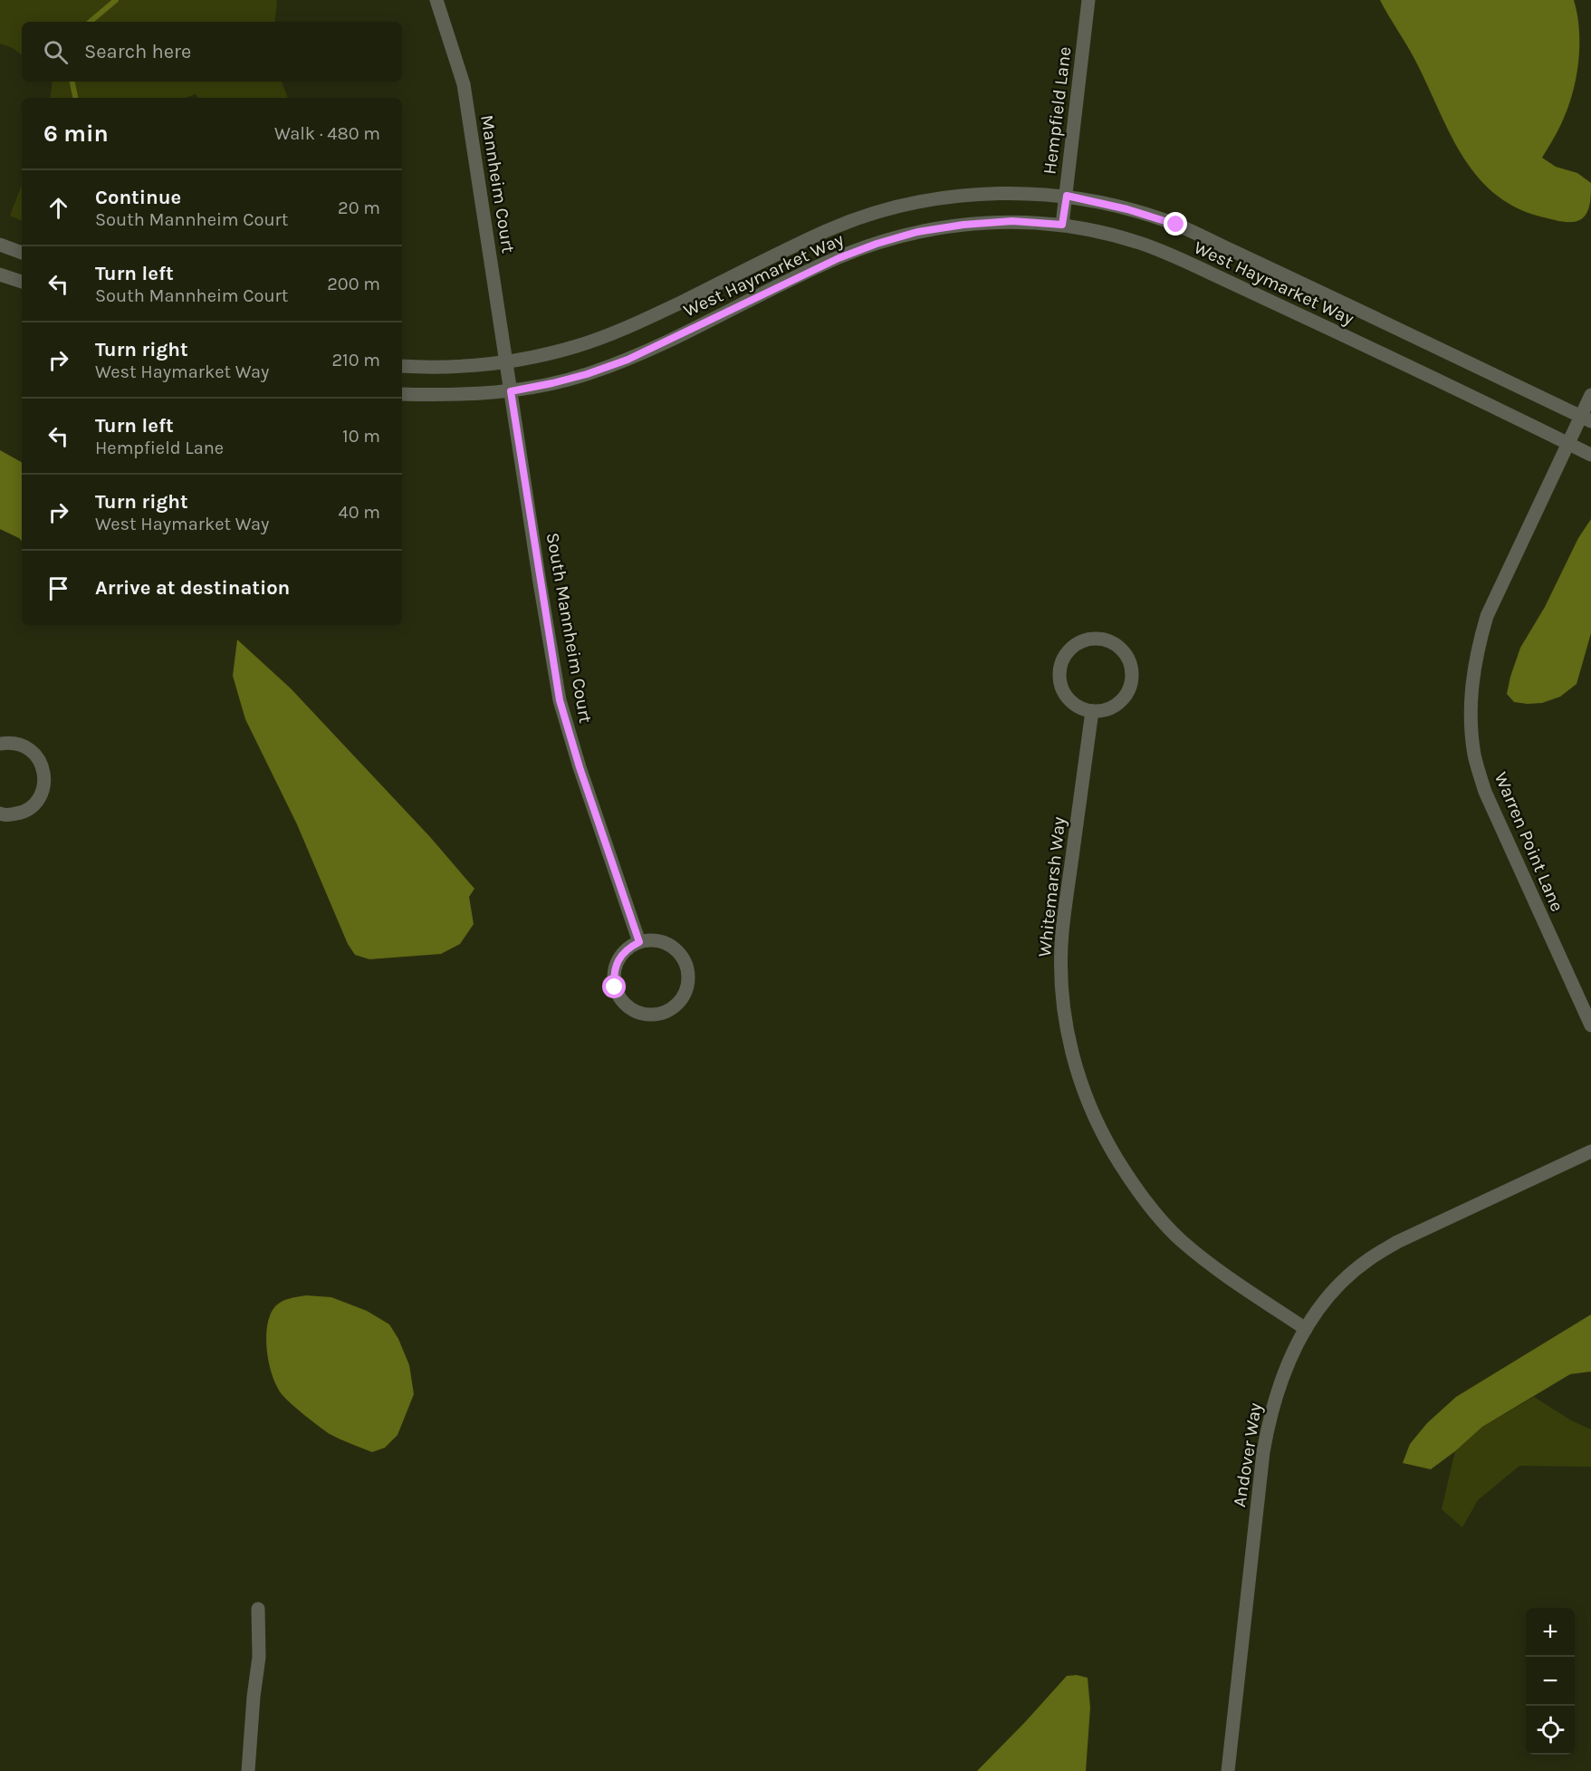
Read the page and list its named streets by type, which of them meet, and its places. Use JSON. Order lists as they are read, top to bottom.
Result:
{
  "streets": {
    "street": [
      "Hempfield Lane",
      "Mannheim Court",
      "West Haymarket Way",
      "South Mannheim Court",
      "Warren Point Lane",
      "Whitemarsh Way",
      "Andover Way"
    ]
  },
  "crossings": [
    ["Hempfield Lane", "West Haymarket Way"],
    ["Mannheim Court", "West Haymarket Way"],
    ["Mannheim Court", "South Mannheim Court"],
    ["West Haymarket Way", "South Mannheim Court"],
    ["West Haymarket Way", "Warren Point Lane"],
    ["Whitemarsh Way", "Andover Way"]
  ],
  "page": {
    "search": "Search here",
    "heading": ["6 min", "Walk · 480 m"],
    "list": [
      ["Continue", "South Mannheim Court", "20 m"],
      ["Turn left", "South Mannheim Court", "200 m"],
      ["Turn right", "West Haymarket Way", "210 m"],
      ["Turn left", "Hempfield Lane", "10 m"],
      ["Turn right", "West Haymarket Way", "40 m"],
      "Arrive at destination"
    ],
    "map_buttons": ["+", "−"]
  }
}
